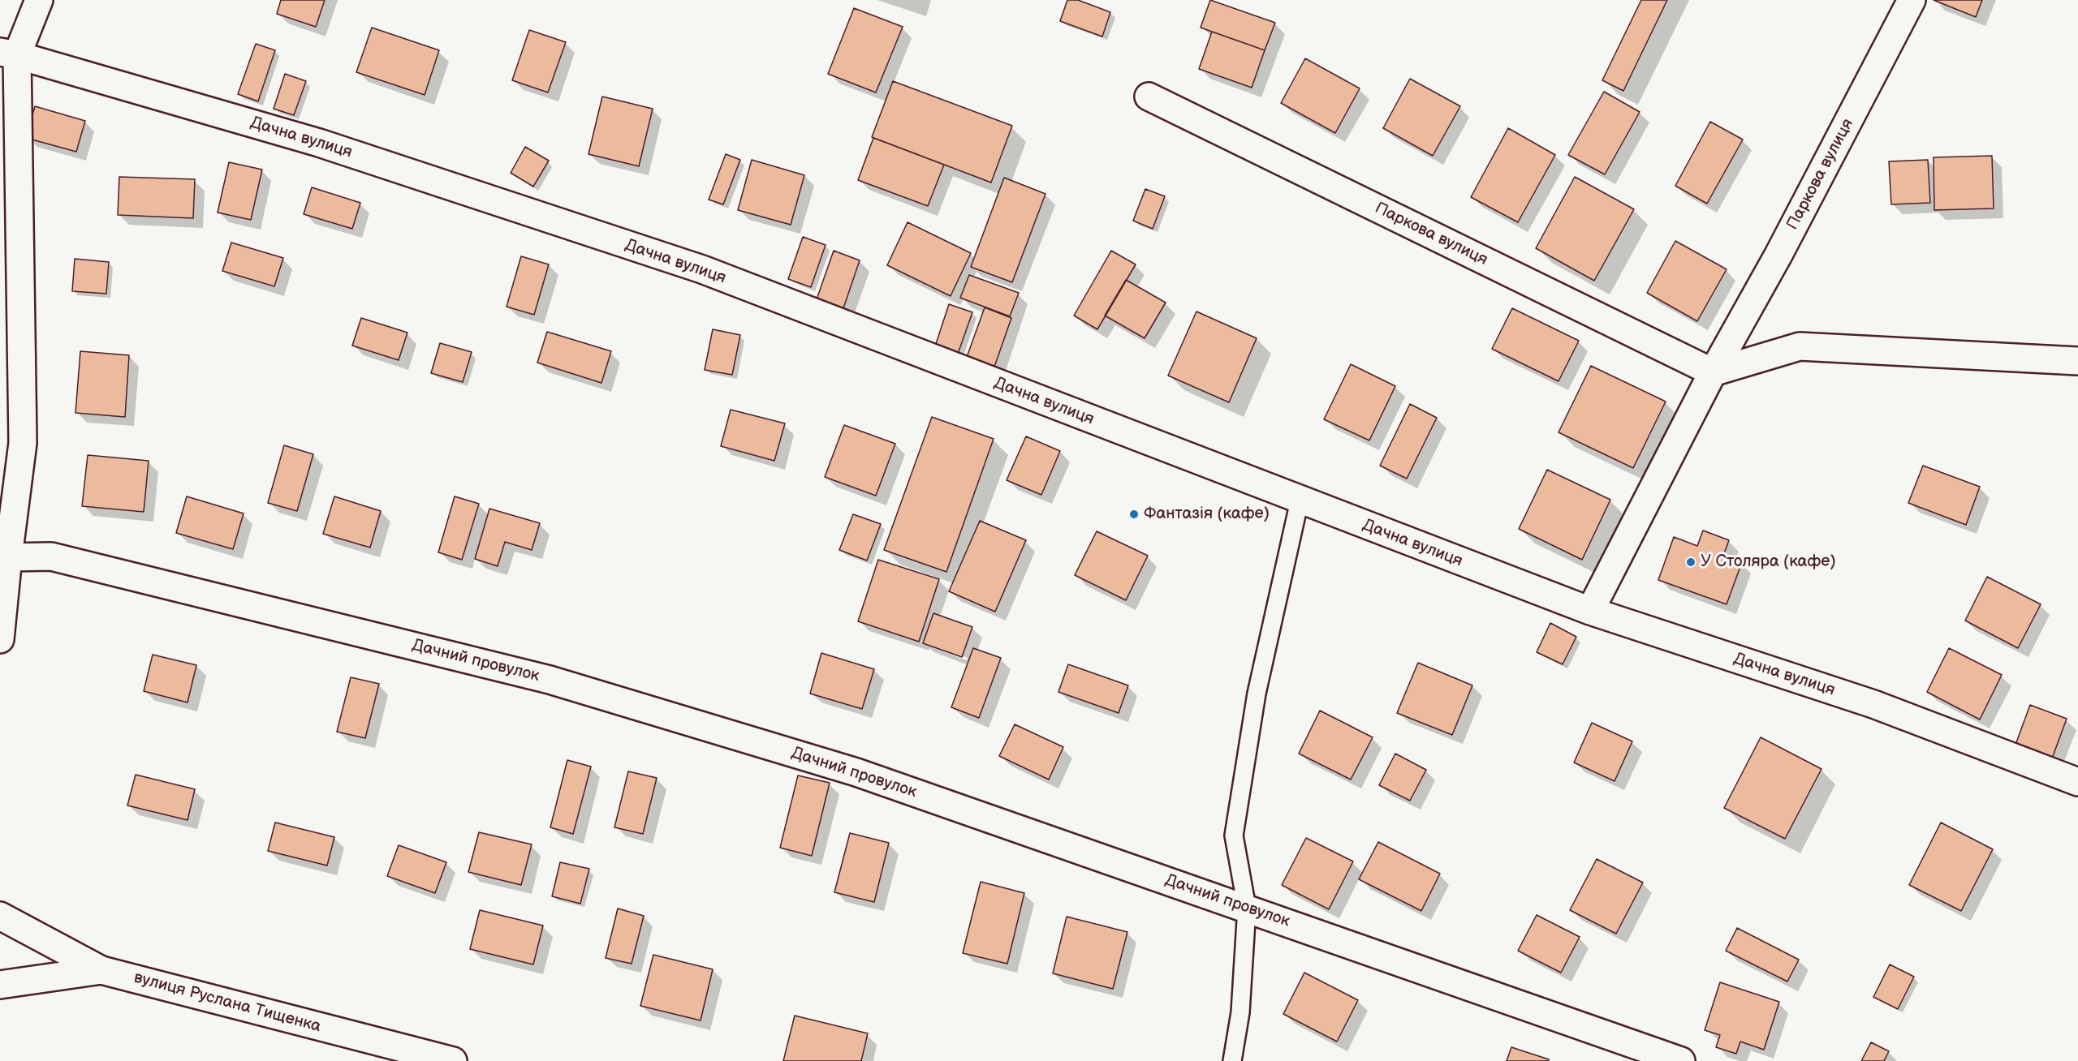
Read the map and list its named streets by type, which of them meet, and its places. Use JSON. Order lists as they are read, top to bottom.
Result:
{
  "streets": {
    "street": [
      "Дачна вулиця",
      "Паркова вулиця",
      "Дачний провулок",
      "вулиця Руслана Тищенка"
    ]
  },
  "crossings": [
    ["Дачна вулиця", "Паркова вулиця"]
  ],
  "places": ["Фантазія (кафе)", "У Столяра (кафе)"]
}
